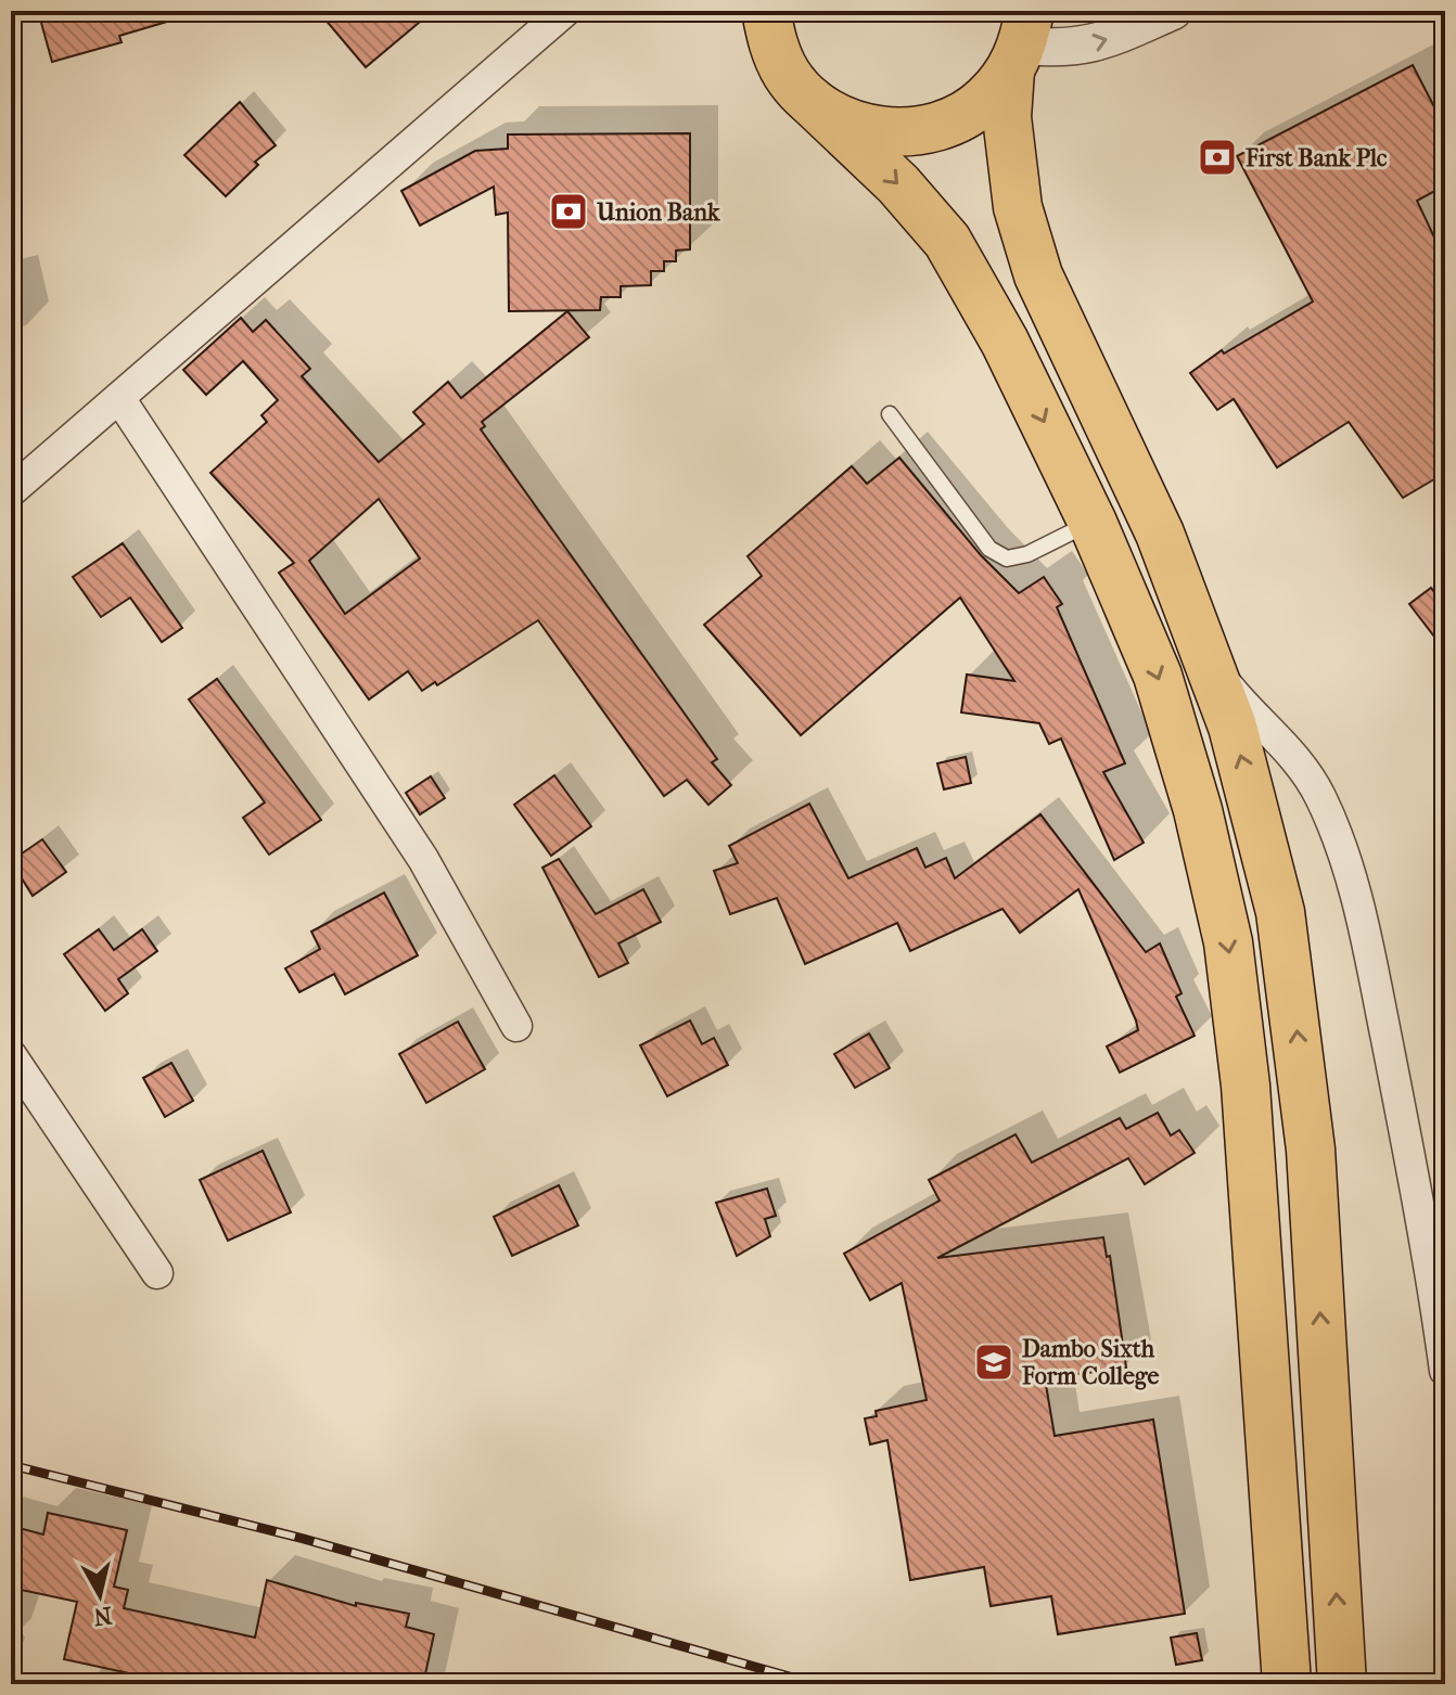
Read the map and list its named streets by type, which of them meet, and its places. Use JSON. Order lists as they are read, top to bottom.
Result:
{
  "places": {
    "bank": ["First Bank Plc", "Union Bank"],
    "school or university": ["Dambo Sixth Form College"]
  },
  "north": "bottom"
}
